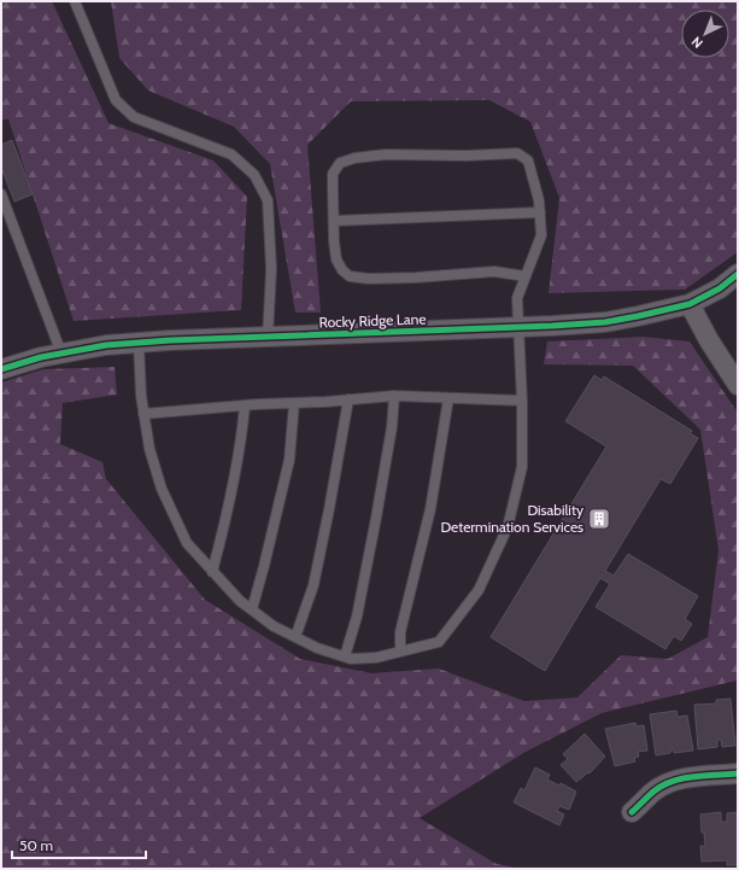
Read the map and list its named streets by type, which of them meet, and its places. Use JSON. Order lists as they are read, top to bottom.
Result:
{
  "streets": {
    "street": ["Rocky Ridge Lane"]
  },
  "places": {
    "building": ["Disability Determination Services"]
  },
  "scale_bar": "50 m",
  "north": "bottom left"
}
